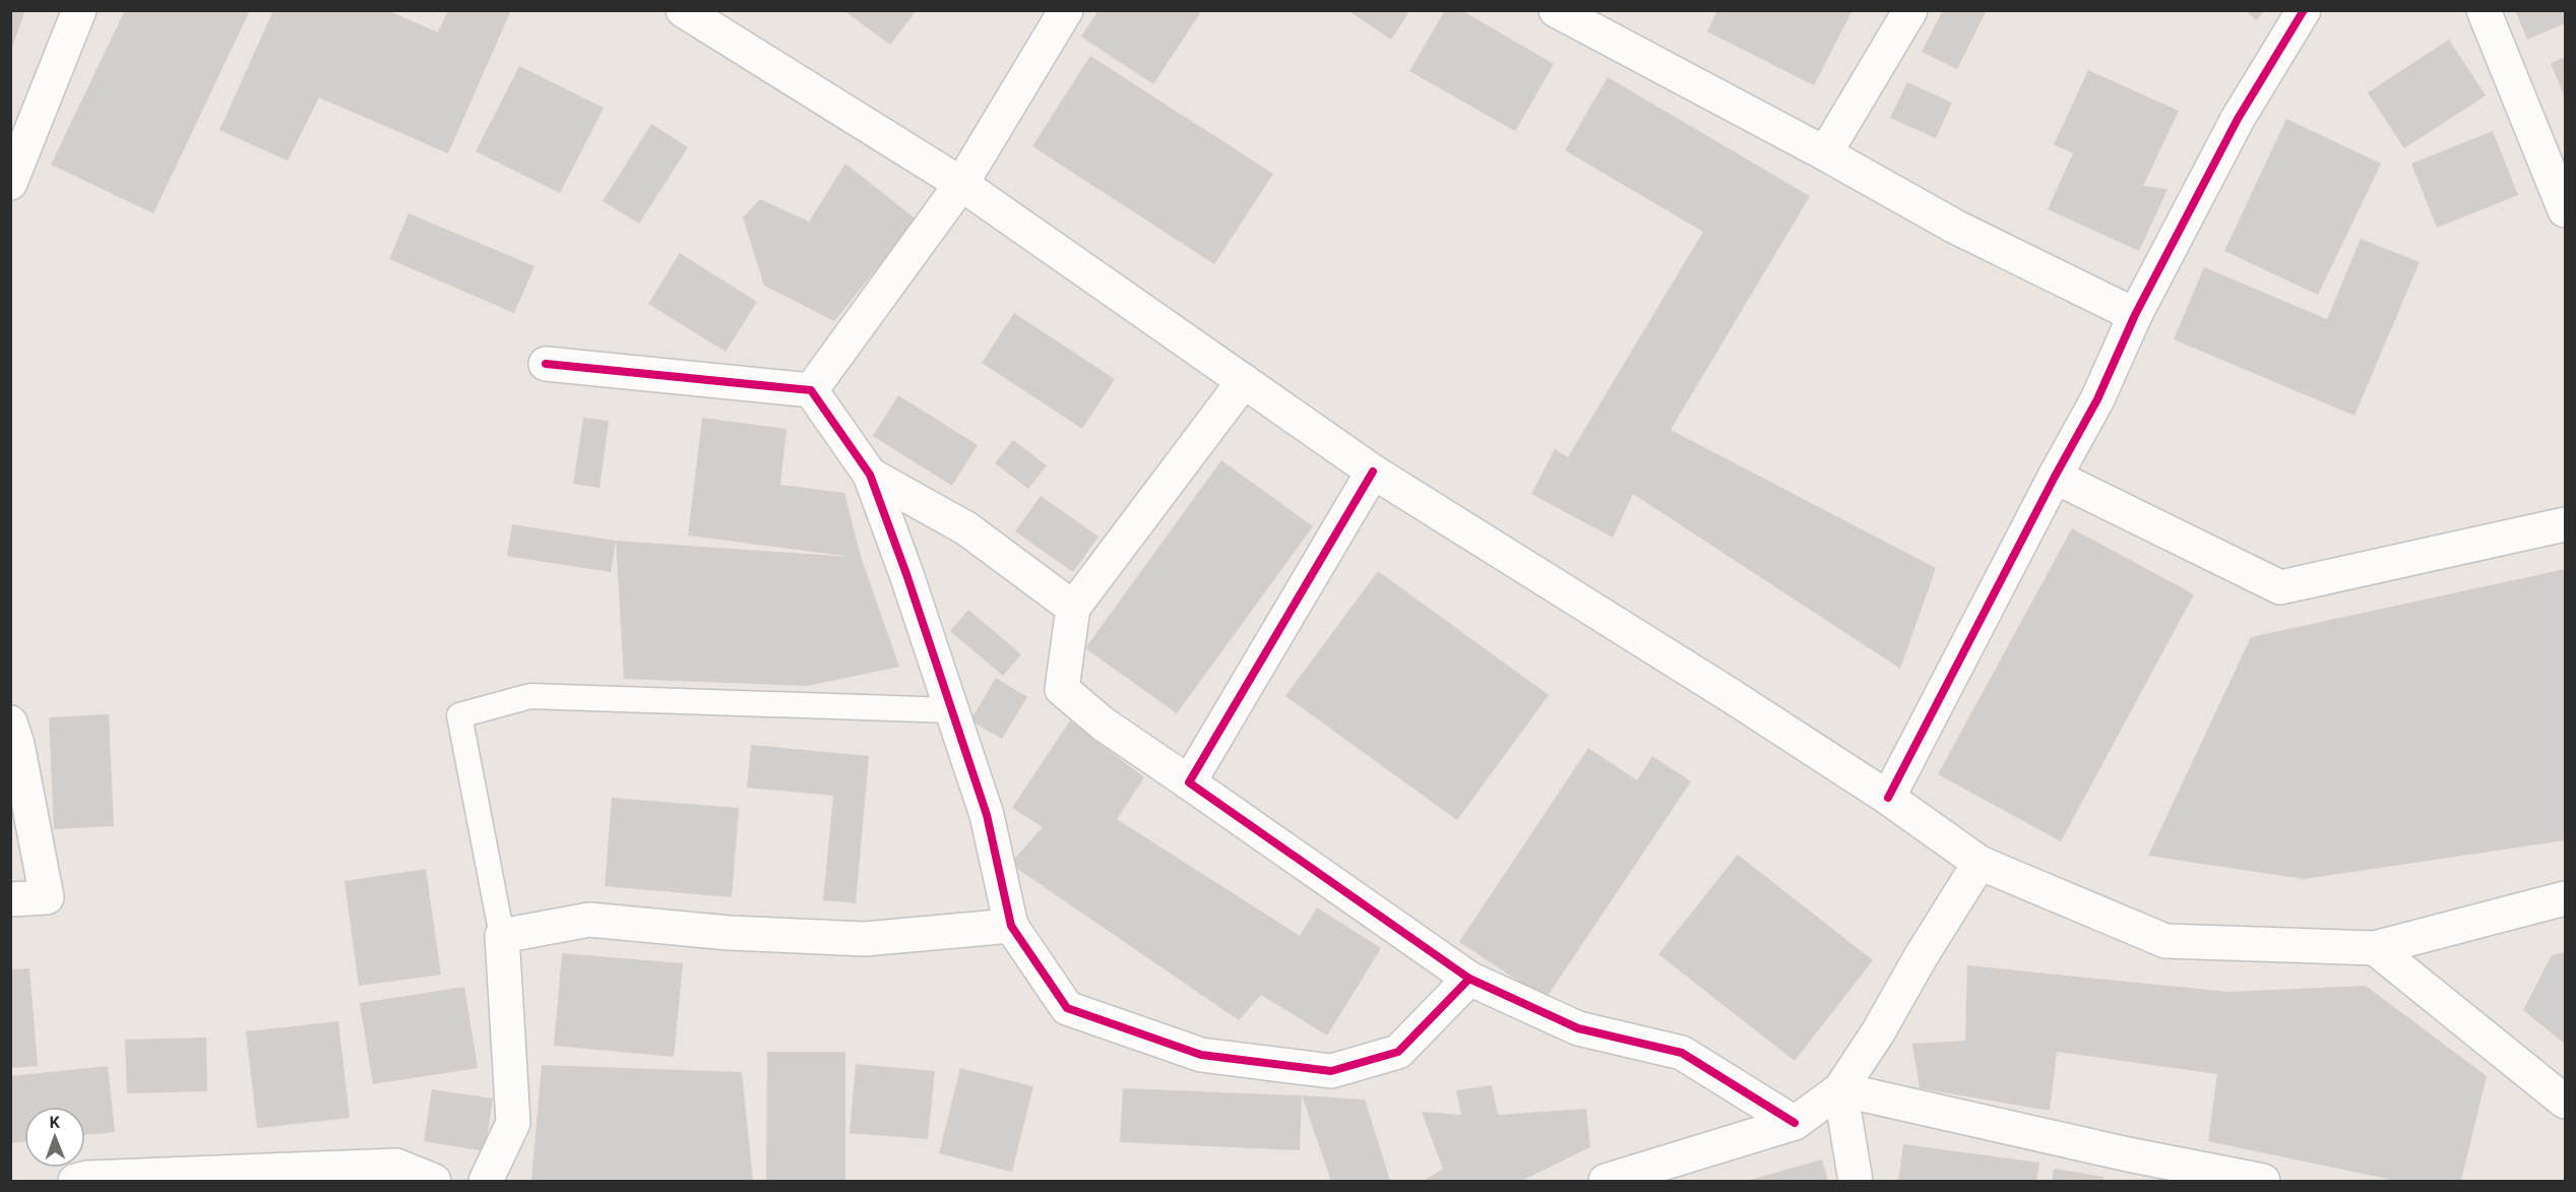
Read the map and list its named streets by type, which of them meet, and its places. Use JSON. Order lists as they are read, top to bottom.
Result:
{
  "north": "top"
}
